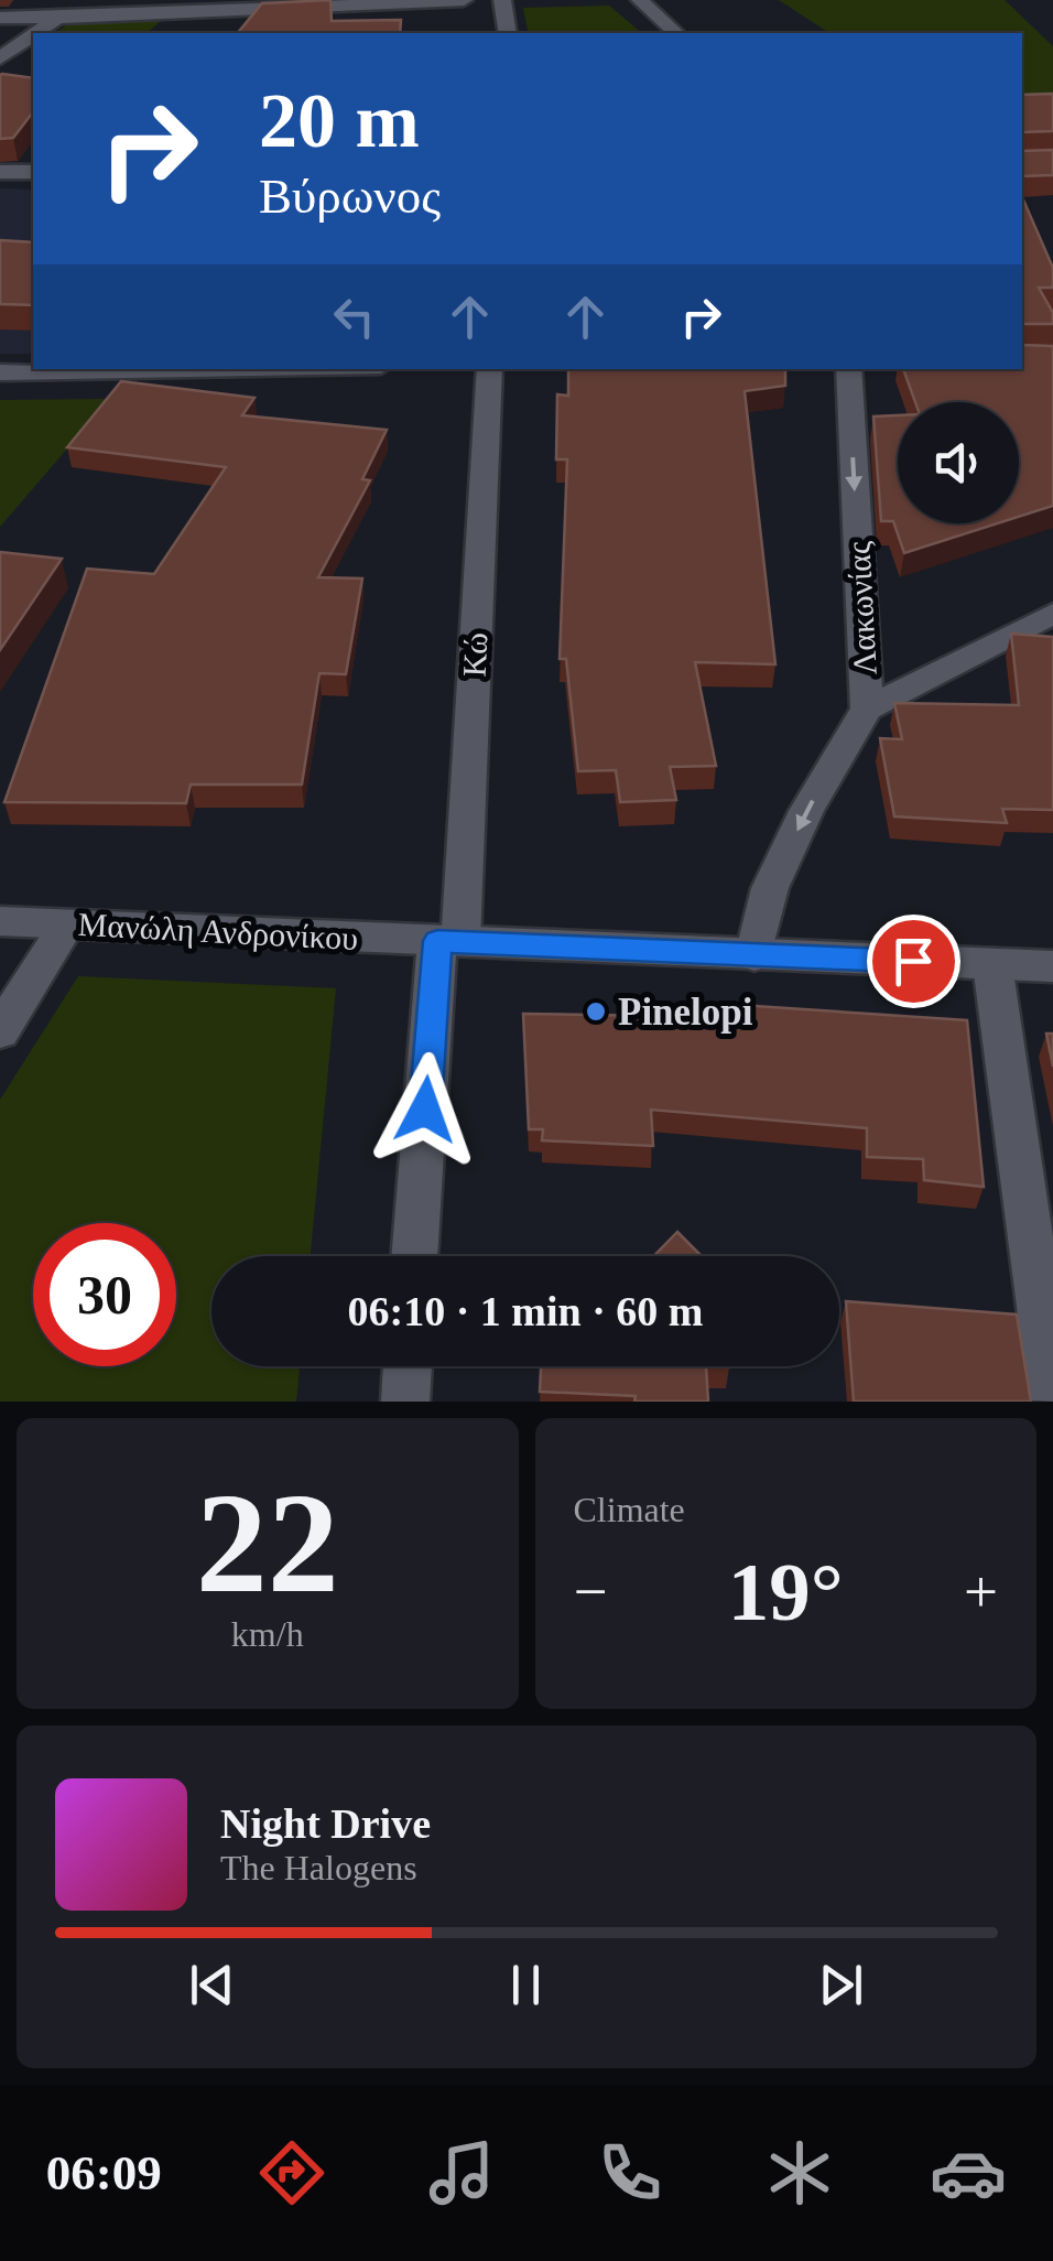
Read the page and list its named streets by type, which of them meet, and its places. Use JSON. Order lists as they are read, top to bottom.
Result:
{
  "streets": {
    "street": ["Λακωνίας", "Κώ", "Μανώλη Ανδρονίκου"]
  },
  "crossings": [
    ["Λακωνίας", "Μανώλη Ανδρονίκου"],
    ["Κώ", "Μανώλη Ανδρονίκου"]
  ],
  "one_way": ["Λακωνίας"],
  "places": ["Pinelopi"],
  "page": {
    "turn": ["20 m", "Βύρωνος"],
    "limit": "30",
    "trip": "06:10 · 1 min · 60 m",
    "tile": [
      ["22", "km/h"],
      "Climate"
    ],
    "heat": ["−", "19°", "+"],
    "song": ["Night Drive", "The Halogens"],
    "tabs": "06:09"
  }
}
